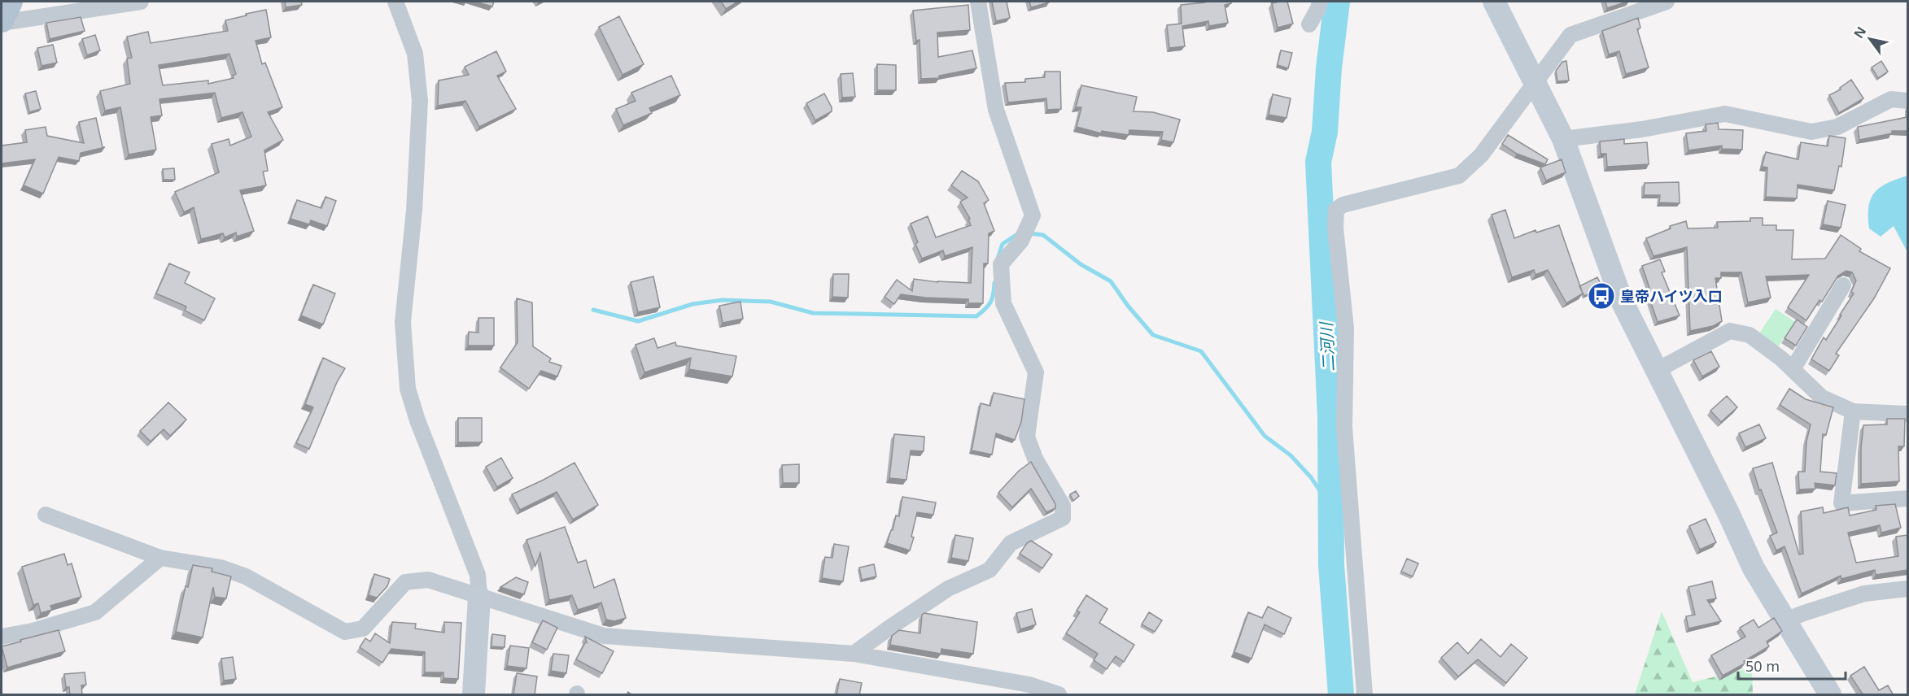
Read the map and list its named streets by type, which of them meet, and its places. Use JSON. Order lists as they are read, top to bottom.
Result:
{
  "water": ["二河川"],
  "places": {
    "bus stop": ["皇帝ハイツ入口"]
  },
  "scale_bar": "50 m",
  "north": "top left"
}
